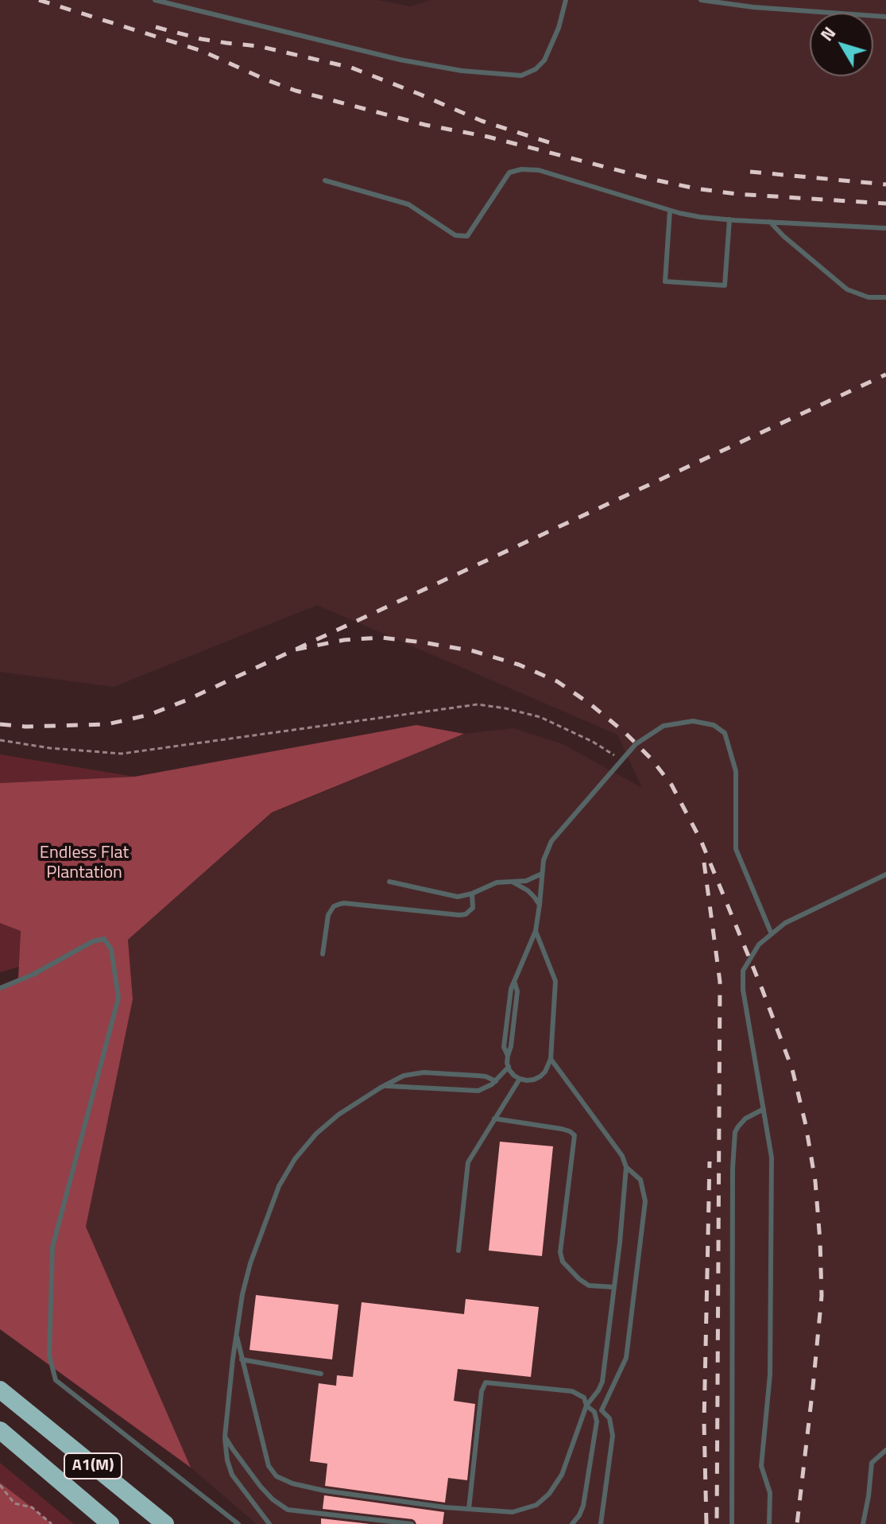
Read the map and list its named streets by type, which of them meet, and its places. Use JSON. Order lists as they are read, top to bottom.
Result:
{
  "streets": {
    "highway": ["A1(M)"]
  },
  "parks": ["Endless Flat Plantation"],
  "north": "top left"
}
